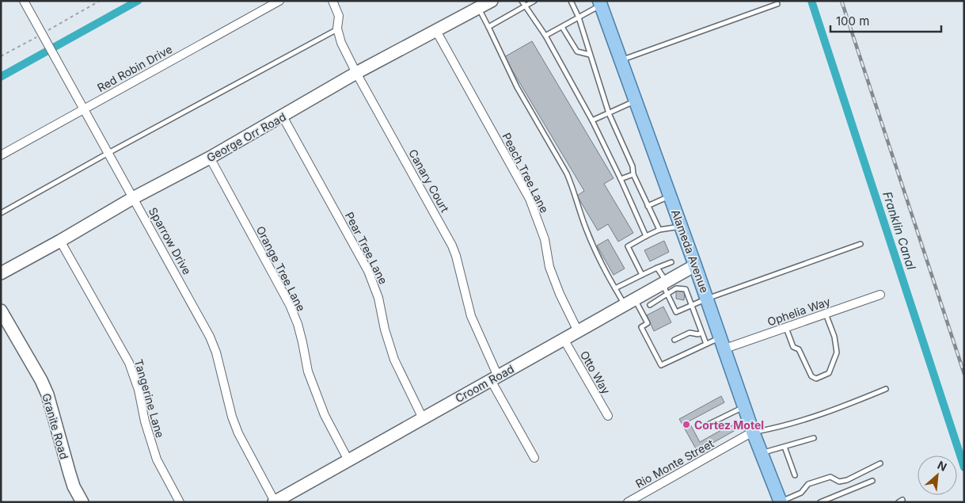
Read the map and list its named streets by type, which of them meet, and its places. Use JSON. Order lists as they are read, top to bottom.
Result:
{
  "streets": {
    "main road": ["Alameda Avenue"],
    "street": [
      "Red Robin Drive",
      "George Orr Road",
      "Peach Tree Lane",
      "Canary Court",
      "Sparrow Drive",
      "Pear Tree Lane",
      "Orange Tree Lane",
      "Ophelia Way",
      "Otto Way",
      "Croom Road",
      "Tangerine Lane",
      "Granite Road",
      "Rio Monte Street"
    ]
  },
  "crossings": [
    ["Red Robin Drive", "Sparrow Drive"],
    ["George Orr Road", "Peach Tree Lane"],
    ["George Orr Road", "Canary Court"],
    ["George Orr Road", "Sparrow Drive"],
    ["George Orr Road", "Pear Tree Lane"],
    ["George Orr Road", "Orange Tree Lane"],
    ["George Orr Road", "Tangerine Lane"],
    ["Peach Tree Lane", "Croom Road"],
    ["Canary Court", "Croom Road"],
    ["Sparrow Drive", "Croom Road"],
    ["Pear Tree Lane", "Croom Road"],
    ["Alameda Avenue", "Ophelia Way"],
    ["Alameda Avenue", "Croom Road"],
    ["Alameda Avenue", "Rio Monte Street"],
    ["Orange Tree Lane", "Croom Road"],
    ["Otto Way", "Croom Road"]
  ],
  "water": ["Franklin Canal"],
  "places": ["Cortez Motel"],
  "scale_bar": "100 m",
  "north": "top right"
}
